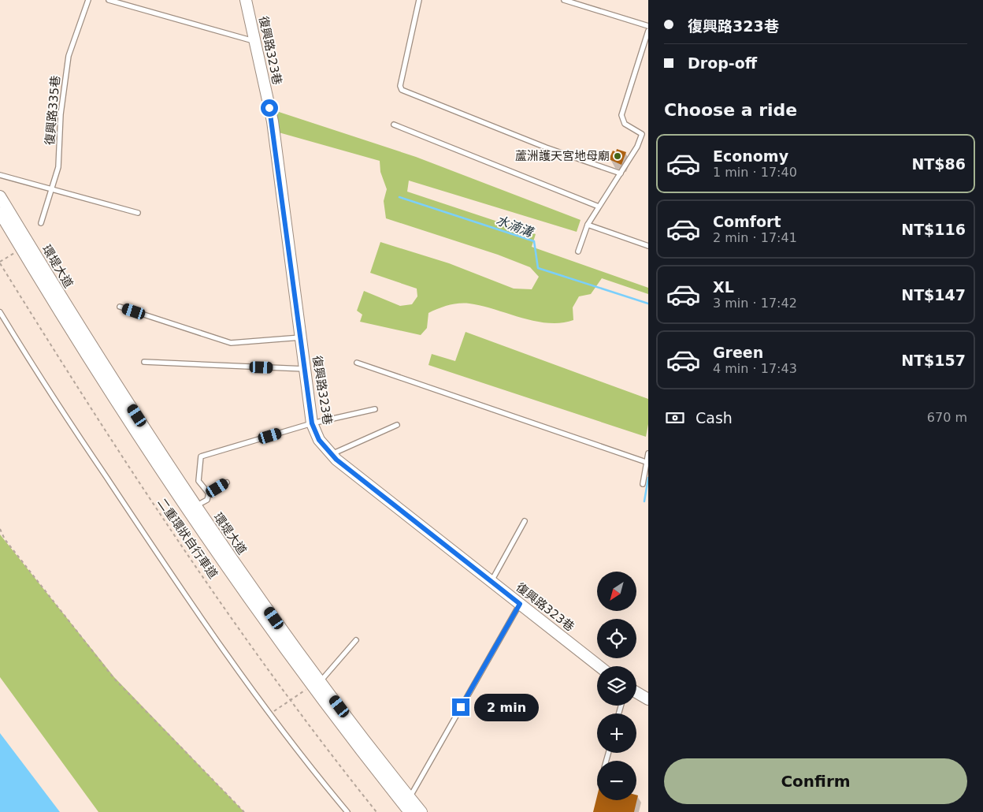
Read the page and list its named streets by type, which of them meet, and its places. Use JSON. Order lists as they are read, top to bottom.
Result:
{
  "streets": {
    "street": ["復興路323巷", "環堤大道"],
    "lane": ["復興路335巷"],
    "path": ["二重環狀自行車道"]
  },
  "water": ["水湳溝"],
  "places": ["蘆洲護天宮地母廟"],
  "north": "bottom left",
  "page": {
    "banner": ["復興路323巷", "Drop-off"],
    "heading": "Choose a ride",
    "list": [
      {
        "name": "Economy",
        "note": "1 min · 17:40",
        "value": "NT$86"
      },
      {
        "name": "Comfort",
        "note": "2 min · 17:41",
        "value": "NT$116"
      },
      {
        "name": "XL",
        "note": "3 min · 17:42",
        "value": "NT$147"
      },
      {
        "name": "Green",
        "note": "4 min · 17:43",
        "value": "NT$157"
      }
    ],
    "pay": ["Cash", "670 m"],
    "map_buttons": ["+", "−"],
    "bubble": "2 min",
    "buttons": "Confirm"
  }
}
